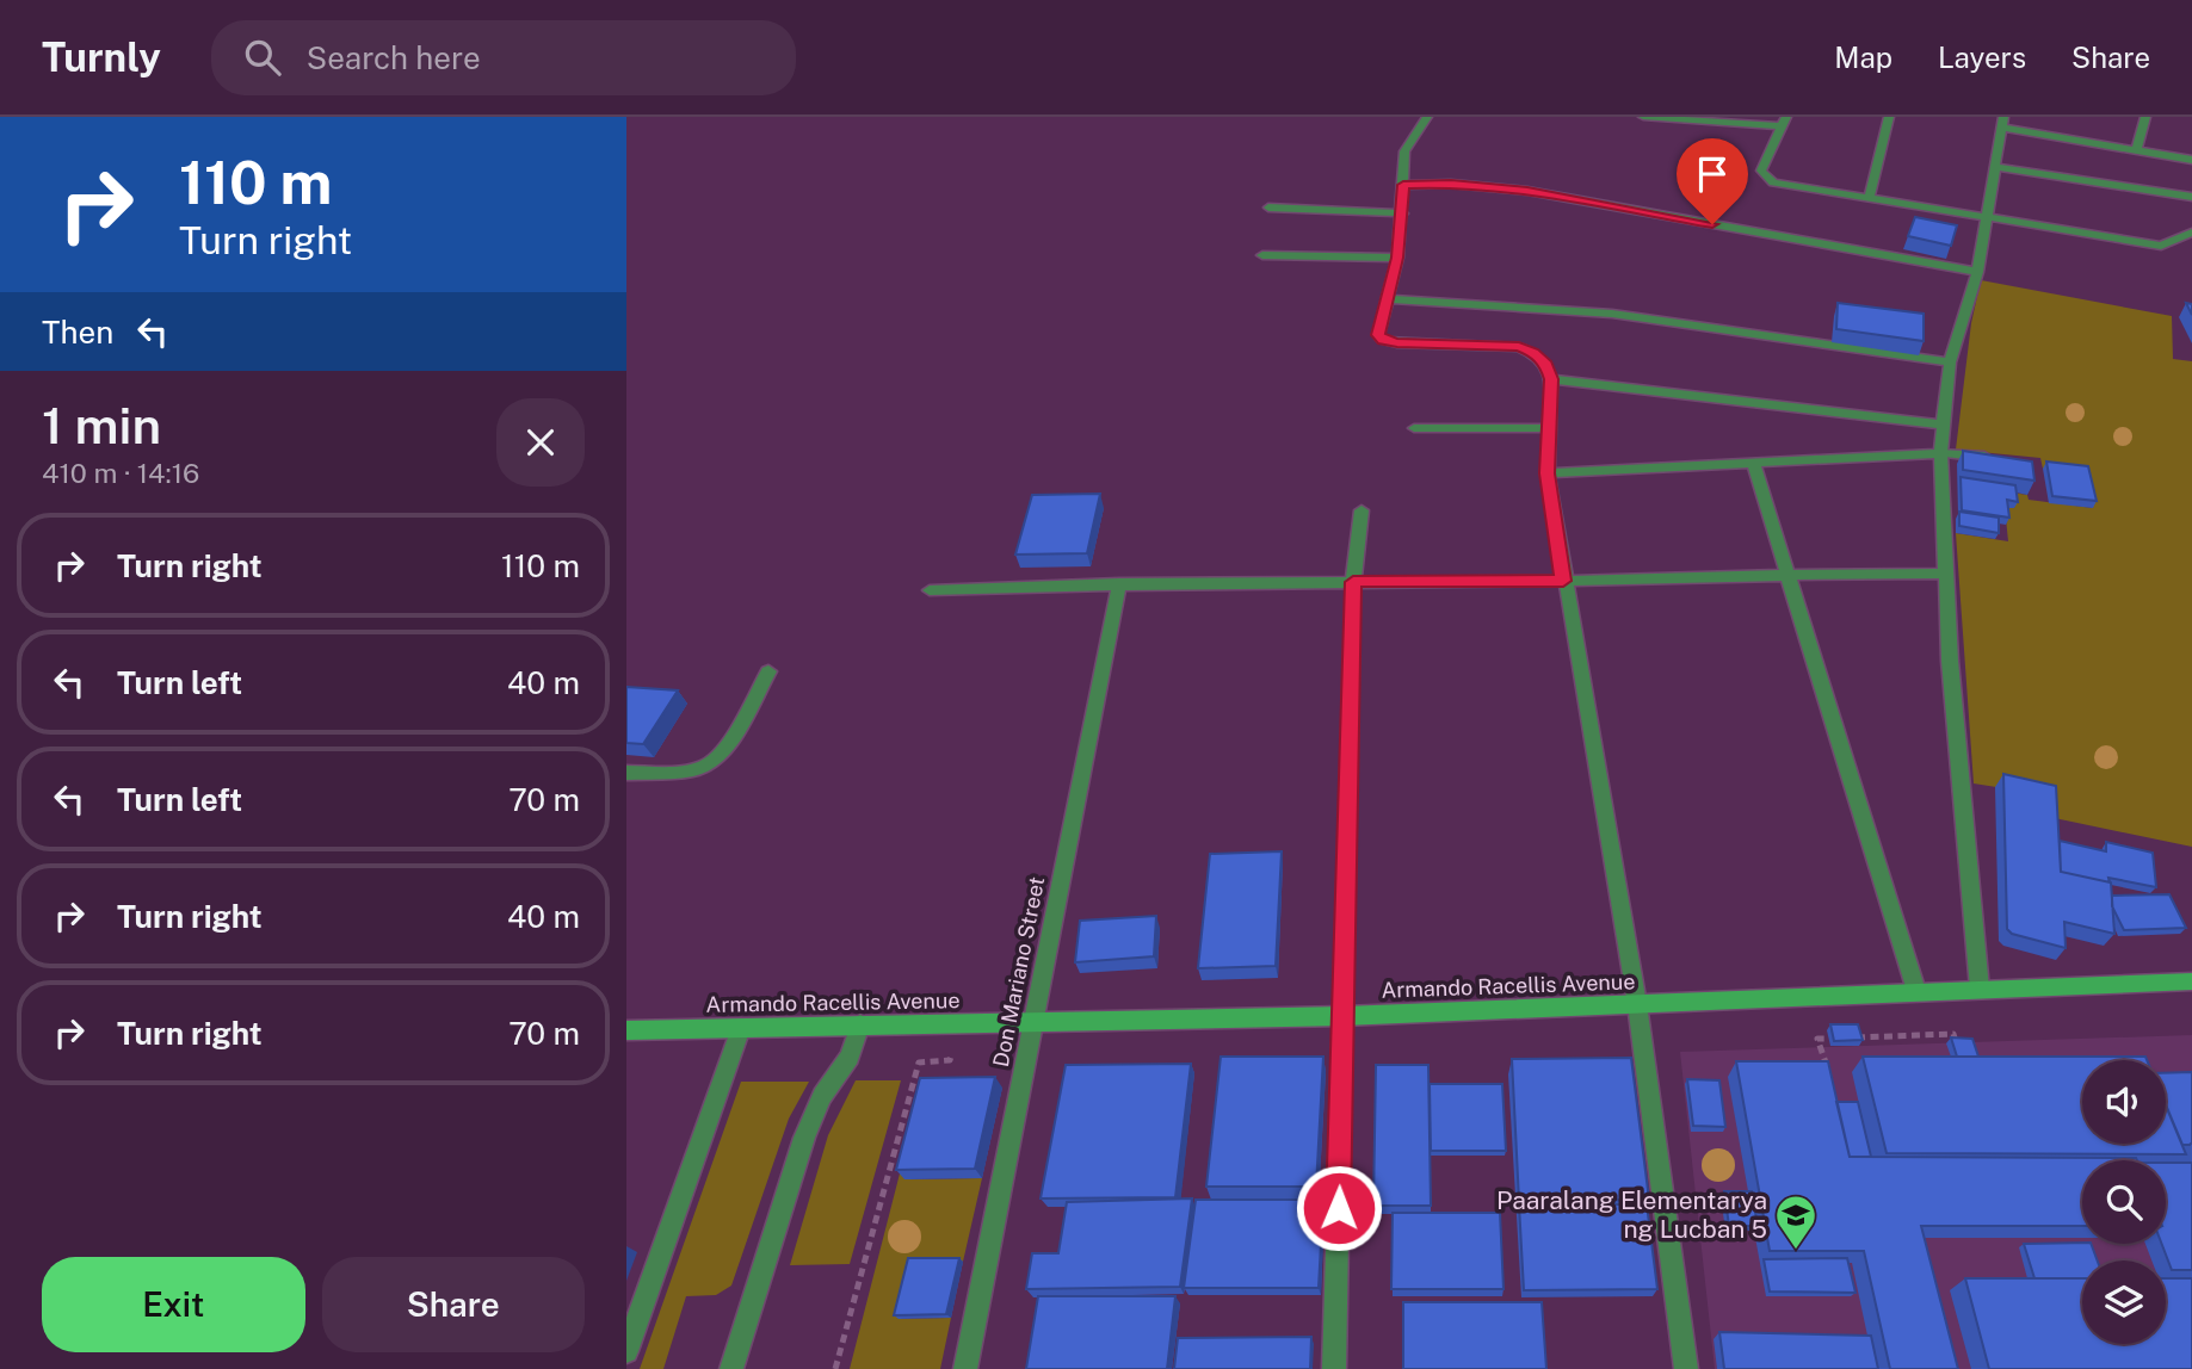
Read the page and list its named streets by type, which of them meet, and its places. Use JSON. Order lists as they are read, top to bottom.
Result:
{
  "streets": {
    "main road": ["Armando Racellis Avenue"],
    "street": ["Don Mariano Street"]
  },
  "crossings": [
    ["Don Mariano Street", "Armando Racellis Avenue"]
  ],
  "places": {
    "school or university": ["Paaralang Elementarya ng Lucban 5"]
  },
  "page": {
    "header": "Turnly",
    "search": "Search here",
    "nav": ["Map", "Layers", "Share"],
    "turn": ["110 m", "Turn right"],
    "then": "Then",
    "heading": ["1 min", "410 m · 14:16"],
    "list": [
      {
        "name": "Turn right",
        "value": "110 m"
      },
      {
        "name": "Turn left",
        "value": "40 m"
      },
      {
        "name": "Turn left",
        "value": "70 m"
      },
      {
        "name": "Turn right",
        "value": "40 m"
      },
      {
        "name": "Turn right",
        "value": "70 m"
      }
    ],
    "buttons": ["Exit", "Share"]
  }
}
